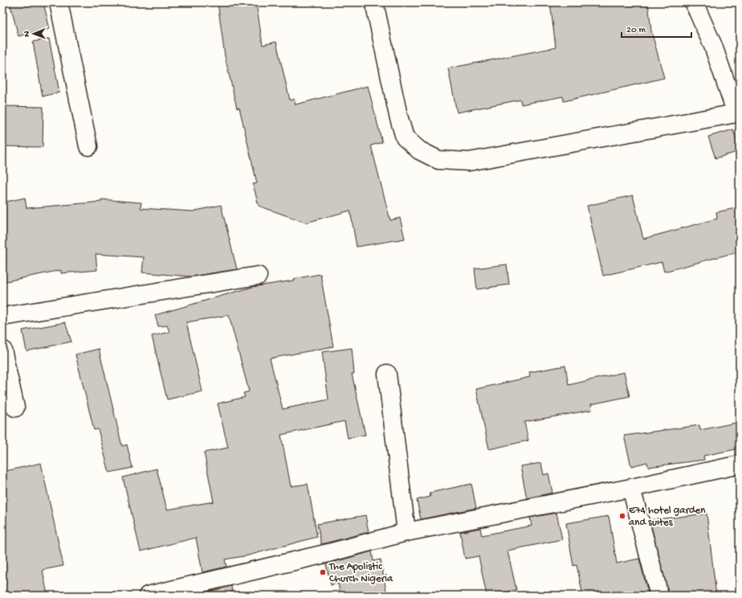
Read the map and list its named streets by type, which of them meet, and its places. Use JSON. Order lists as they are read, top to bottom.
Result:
{
  "places": ["E74 hotel garden and suites", "The Apolistic Church Nigeria"],
  "scale_bar": "20 m",
  "north": "left"
}
